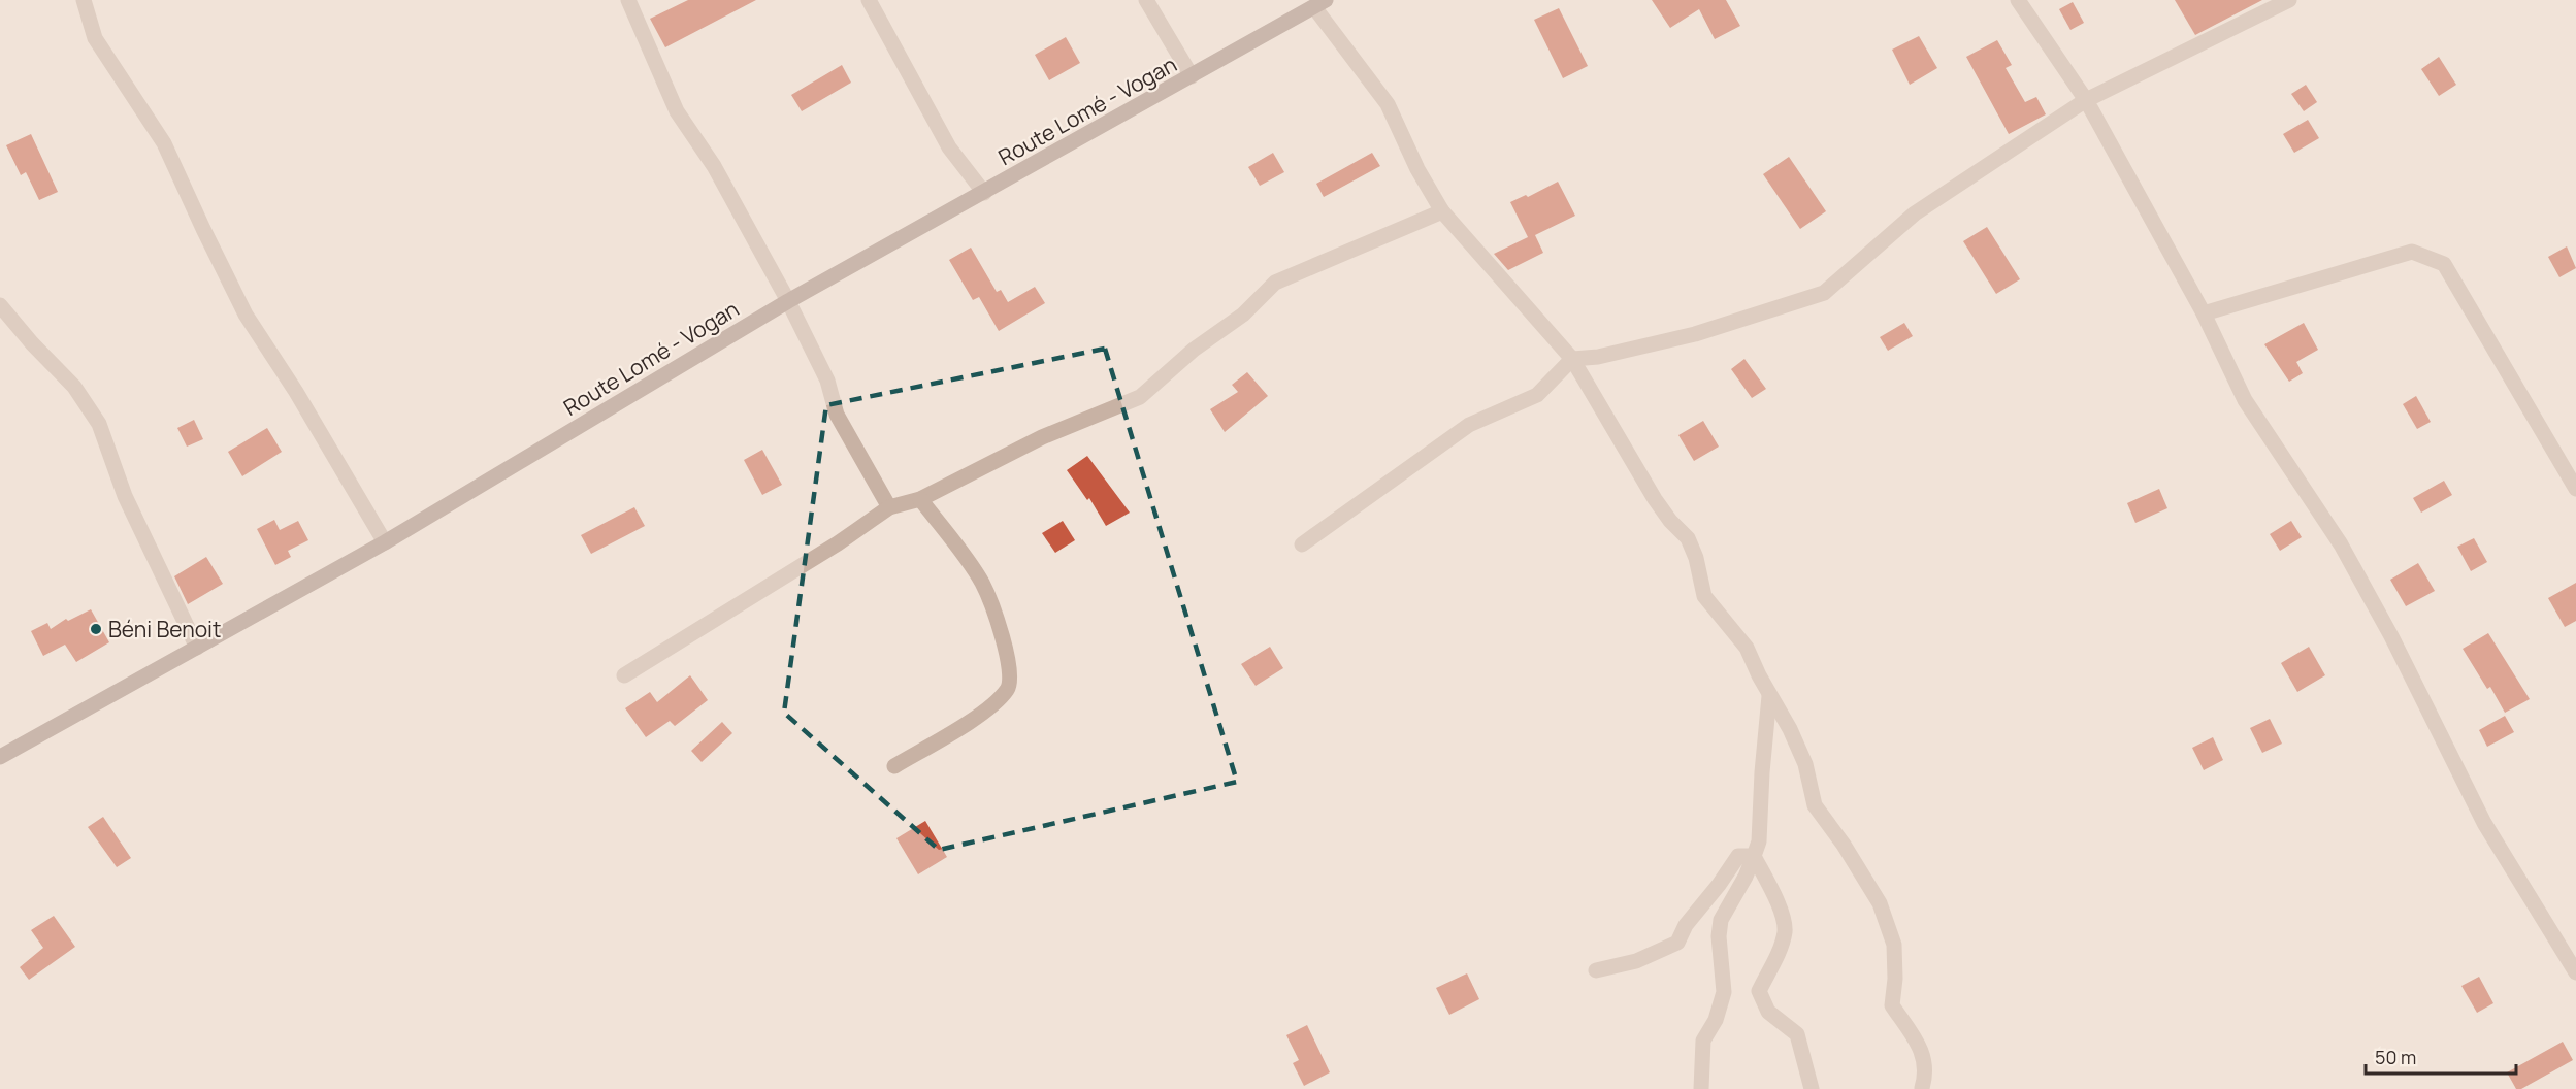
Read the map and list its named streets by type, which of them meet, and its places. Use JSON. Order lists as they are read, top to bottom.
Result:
{
  "streets": {
    "main road": ["Route Lomé - Vogan"]
  },
  "places": ["Béni Benoit"],
  "scale_bar": "50 m"
}
